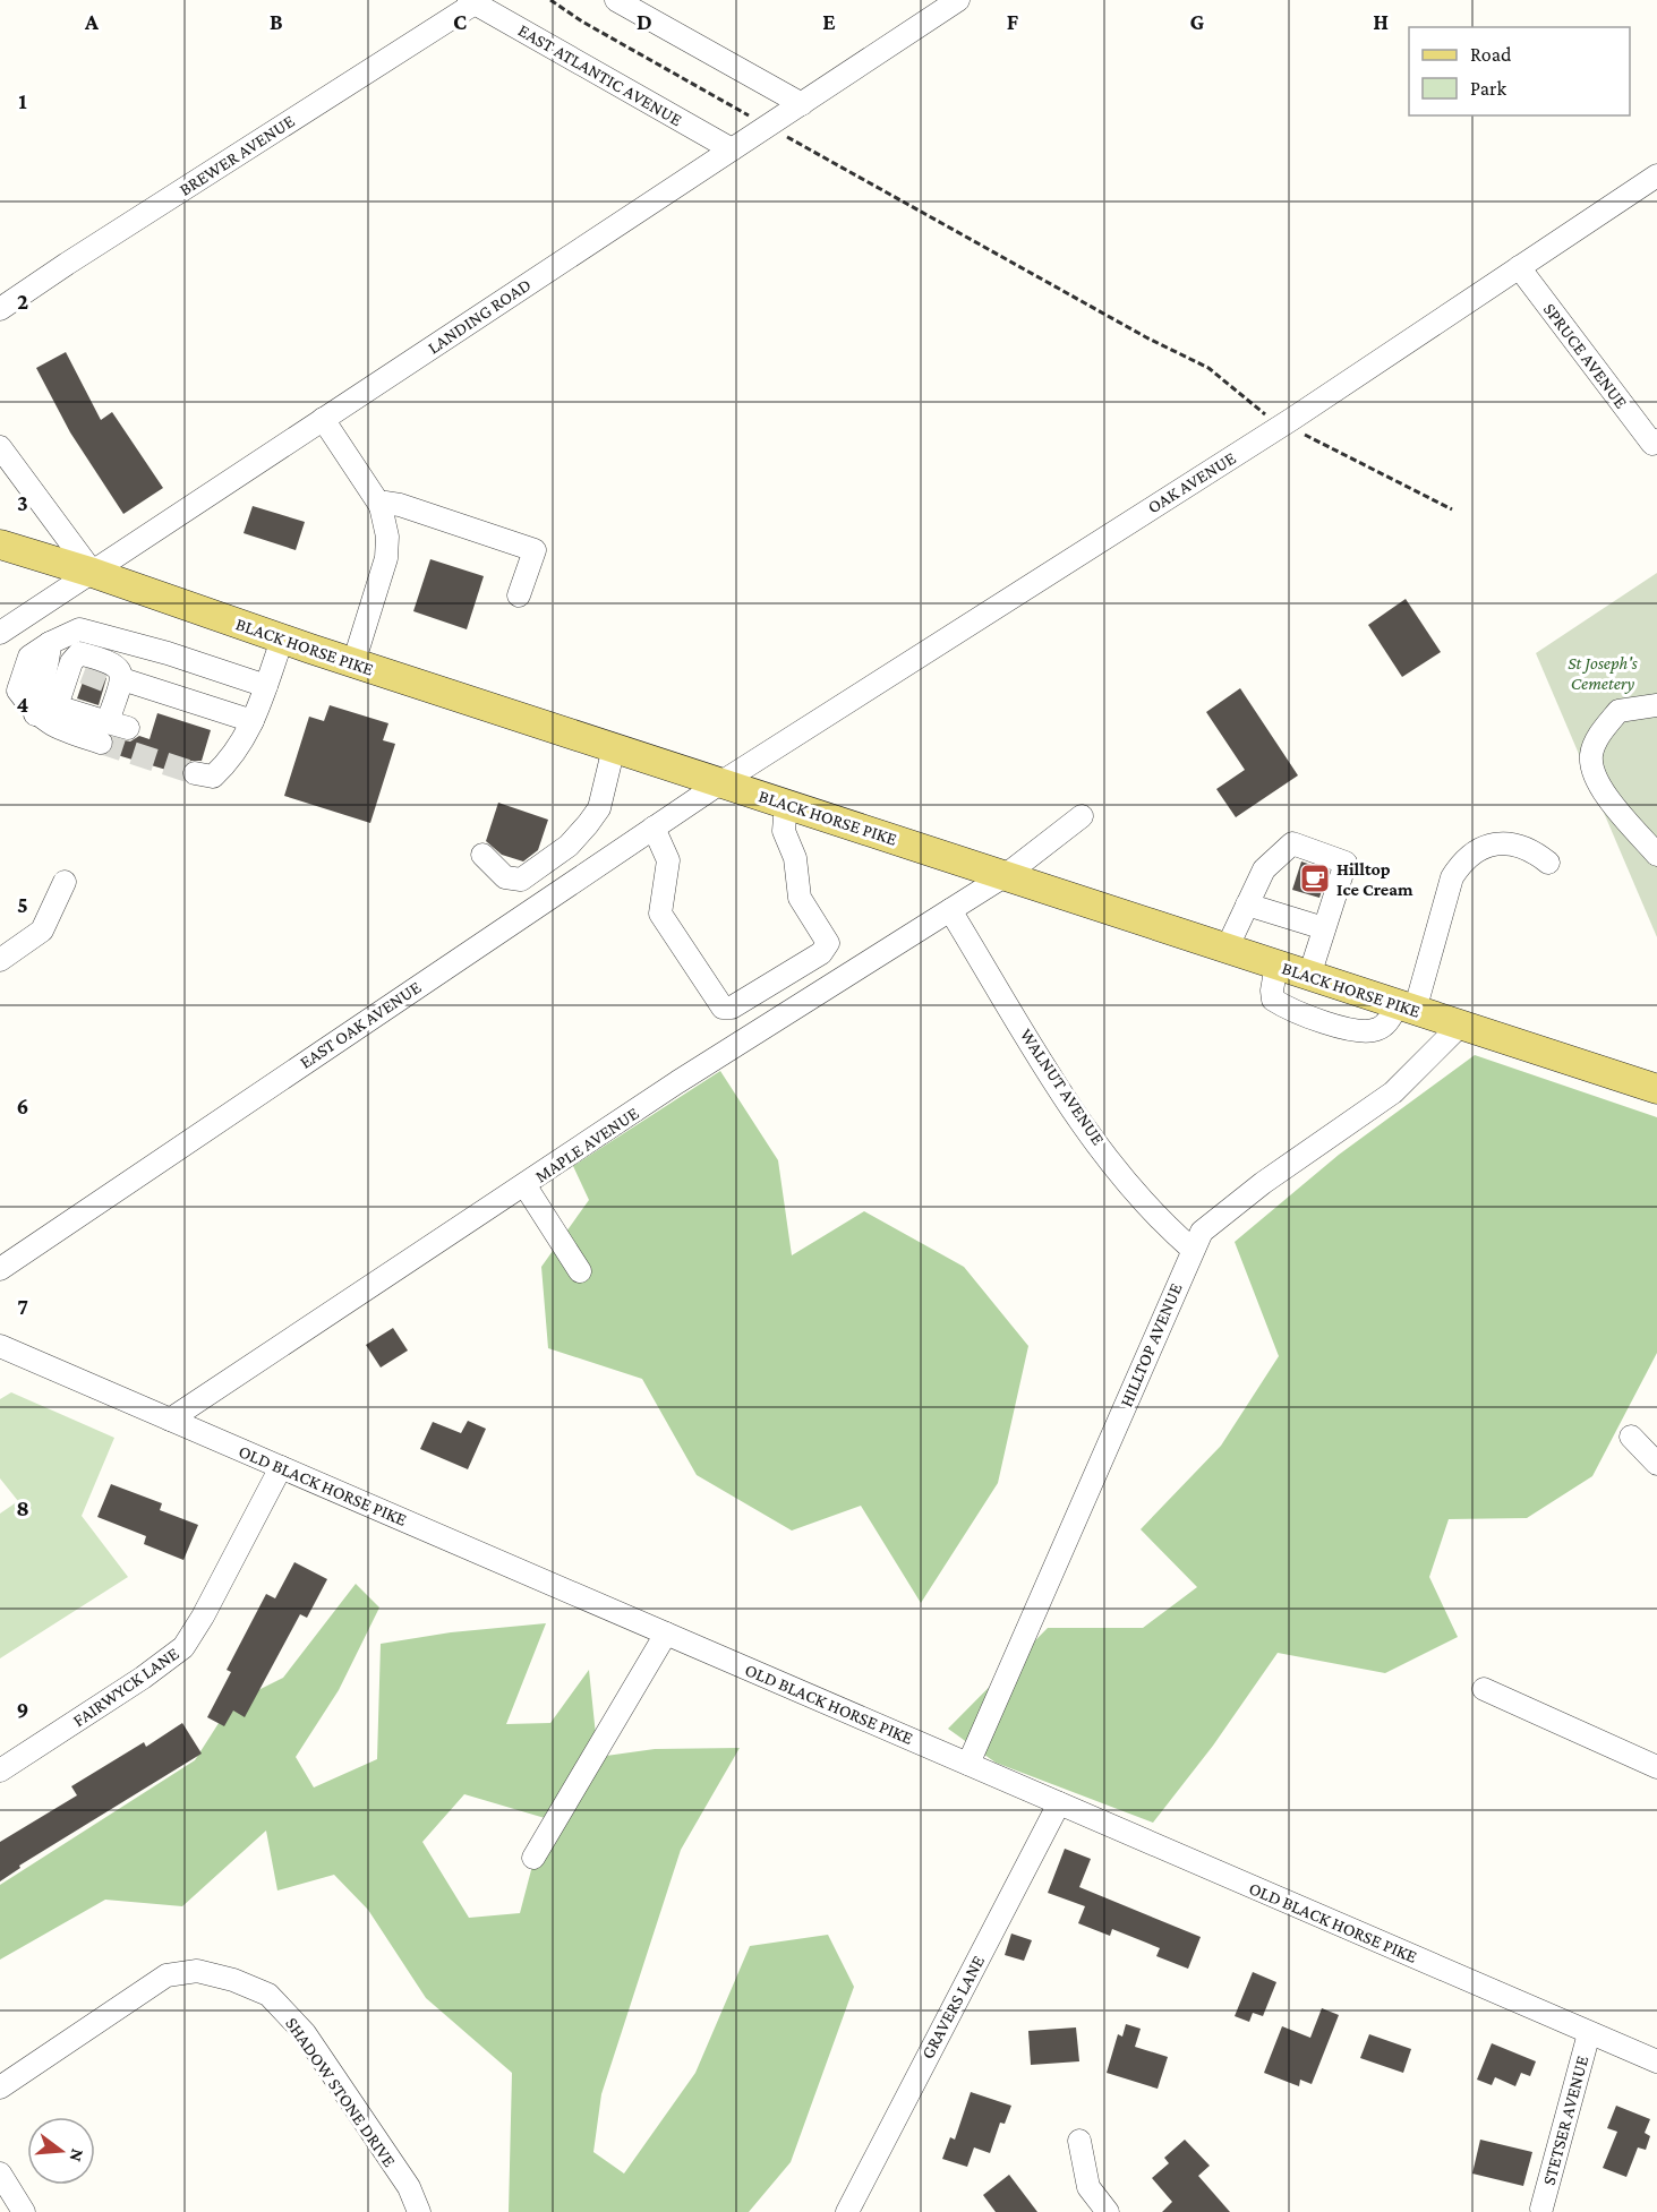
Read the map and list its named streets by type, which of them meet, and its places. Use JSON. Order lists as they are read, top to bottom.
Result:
{
  "streets": {
    "main road": ["BLACK HORSE PIKE"],
    "street": [
      "EAST ATLANTIC AVENUE",
      "BREWER AVENUE",
      "LANDING ROAD",
      "SPRUCE AVENUE",
      "OAK AVENUE",
      "EAST OAK AVENUE",
      "WALNUT AVENUE",
      "MAPLE AVENUE",
      "HILLTOP AVENUE",
      "OLD BLACK HORSE PIKE",
      "FAIRWYCK LANE",
      "GRAVERS LANE",
      "SHADOW STONE DRIVE",
      "STETSER AVENUE"
    ]
  },
  "crossings": [
    ["EAST ATLANTIC AVENUE", "BREWER AVENUE"],
    ["EAST ATLANTIC AVENUE", "LANDING ROAD"],
    ["LANDING ROAD", "BLACK HORSE PIKE"],
    ["SPRUCE AVENUE", "OAK AVENUE"],
    ["OAK AVENUE", "BLACK HORSE PIKE"],
    ["OAK AVENUE", "EAST OAK AVENUE"],
    ["BLACK HORSE PIKE", "EAST OAK AVENUE"],
    ["BLACK HORSE PIKE", "MAPLE AVENUE"],
    ["BLACK HORSE PIKE", "HILLTOP AVENUE"],
    ["WALNUT AVENUE", "MAPLE AVENUE"],
    ["WALNUT AVENUE", "HILLTOP AVENUE"],
    ["MAPLE AVENUE", "OLD BLACK HORSE PIKE"],
    ["HILLTOP AVENUE", "OLD BLACK HORSE PIKE"],
    ["OLD BLACK HORSE PIKE", "FAIRWYCK LANE"],
    ["OLD BLACK HORSE PIKE", "GRAVERS LANE"],
    ["OLD BLACK HORSE PIKE", "STETSER AVENUE"]
  ],
  "parks": ["St Joseph's Cemetery"],
  "places": {
    "cafe": ["Hilltop Ice Cream"]
  },
  "legend": ["Road", "Park"],
  "north": "right",
  "grid": {
    "columns": [
      "A",
      "B",
      "C",
      "D",
      "E",
      "F",
      "G",
      "H"
    ],
    "rows": [
      "1",
      "2",
      "3",
      "4",
      "5",
      "6",
      "7",
      "8",
      "9"
    ]
  }
}
